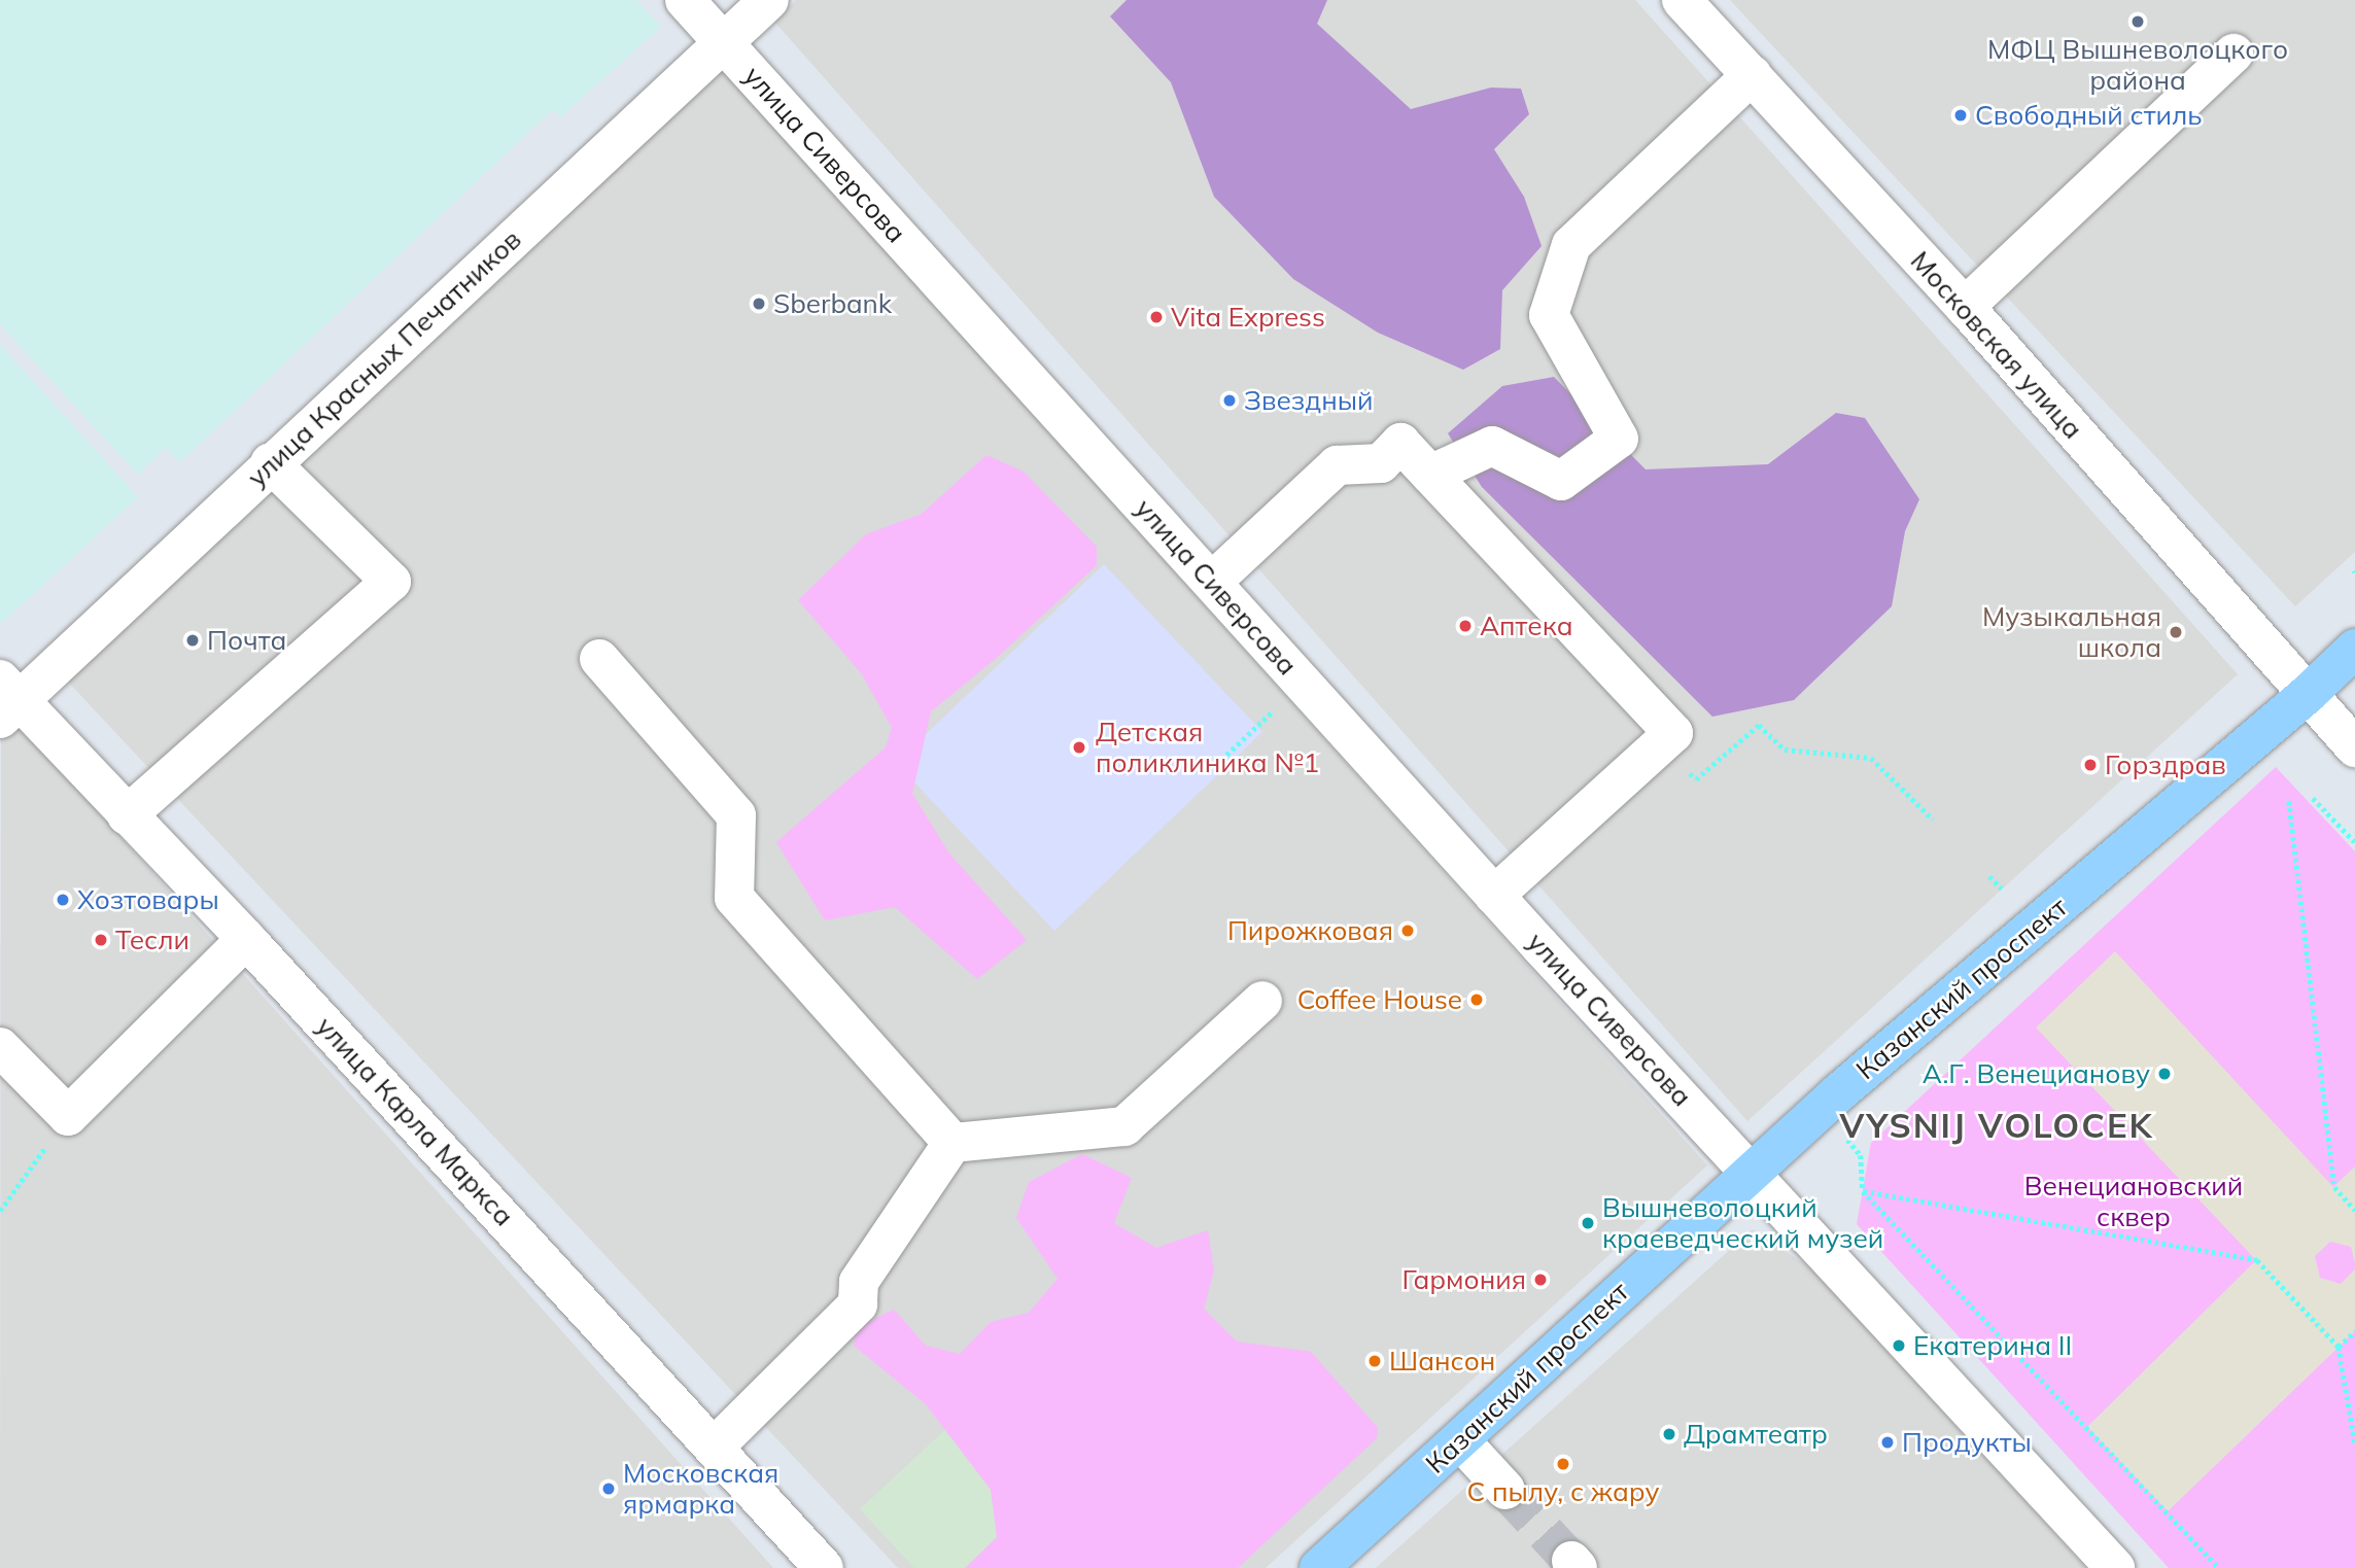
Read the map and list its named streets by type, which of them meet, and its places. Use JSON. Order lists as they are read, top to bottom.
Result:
{
  "streets": {
    "main road": ["Казанский проспект"],
    "street": [
      "улица Сиверсова",
      "Московская улица",
      "улица Красных Печатников",
      "улица Карла Маркса"
    ]
  },
  "crossings": [
    ["улица Сиверсова", "улица Красных Печатников"],
    ["улица Сиверсова", "Казанский проспект"],
    ["Московская улица", "Казанский проспект"],
    ["улица Красных Печатников", "улица Карла Маркса"]
  ],
  "districts": ["VYSNIJ VOLOCEK"],
  "parks": ["Венециановский сквер"],
  "places": [
    "МФЦ Вышневолоцкого района",
    "Свободный стиль",
    "Sberbank",
    "Vita Express",
    "Звездный",
    "Аптека",
    "Музыкальная школа",
    "Почта",
    "Детская поликлиника №1",
    "Горздрав",
    "Хозтовары",
    "Пирожковая",
    "Тесли",
    "Coffee House",
    "А.Г. Венецианову",
    "Вышневолоцкий краеведческий музей",
    "Гармония",
    "Екатерина II",
    "Шансон",
    "Драмтеатр",
    "Продукты",
    "С пылу, с жару",
    "Московская ярмарка"
  ]
}
